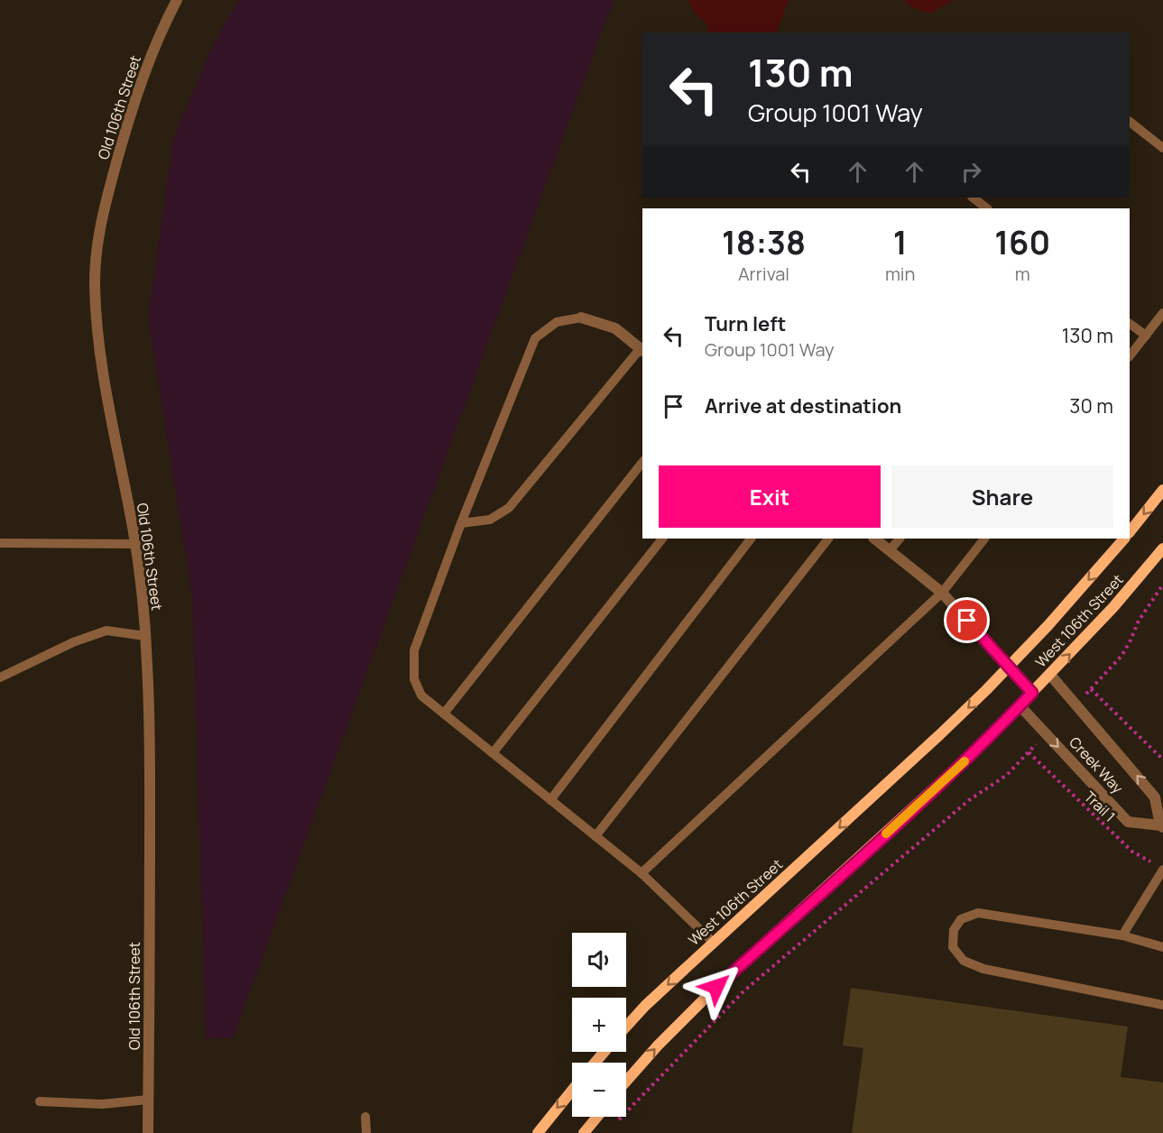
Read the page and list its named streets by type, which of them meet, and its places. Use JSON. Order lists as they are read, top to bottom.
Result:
{
  "streets": {
    "street": ["Old 106th Street", "West 106th Street", "Creek Way"],
    "path": ["Trail 1"]
  },
  "crossings": [
    ["West 106th Street", "Creek Way"]
  ],
  "page": {
    "turn": ["130 m", "Group 1001 Way"],
    "eta": [
      "18:38",
      "Arrival",
      "1",
      "min",
      "160",
      "m"
    ],
    "list": [
      {
        "name": "Turn left",
        "note": "Group 1001 Way",
        "value": "130 m"
      },
      {
        "name": "Arrive at destination",
        "value": "30 m"
      }
    ],
    "buttons": ["Exit", "Share"],
    "map_buttons": ["+", "−"]
  }
}
